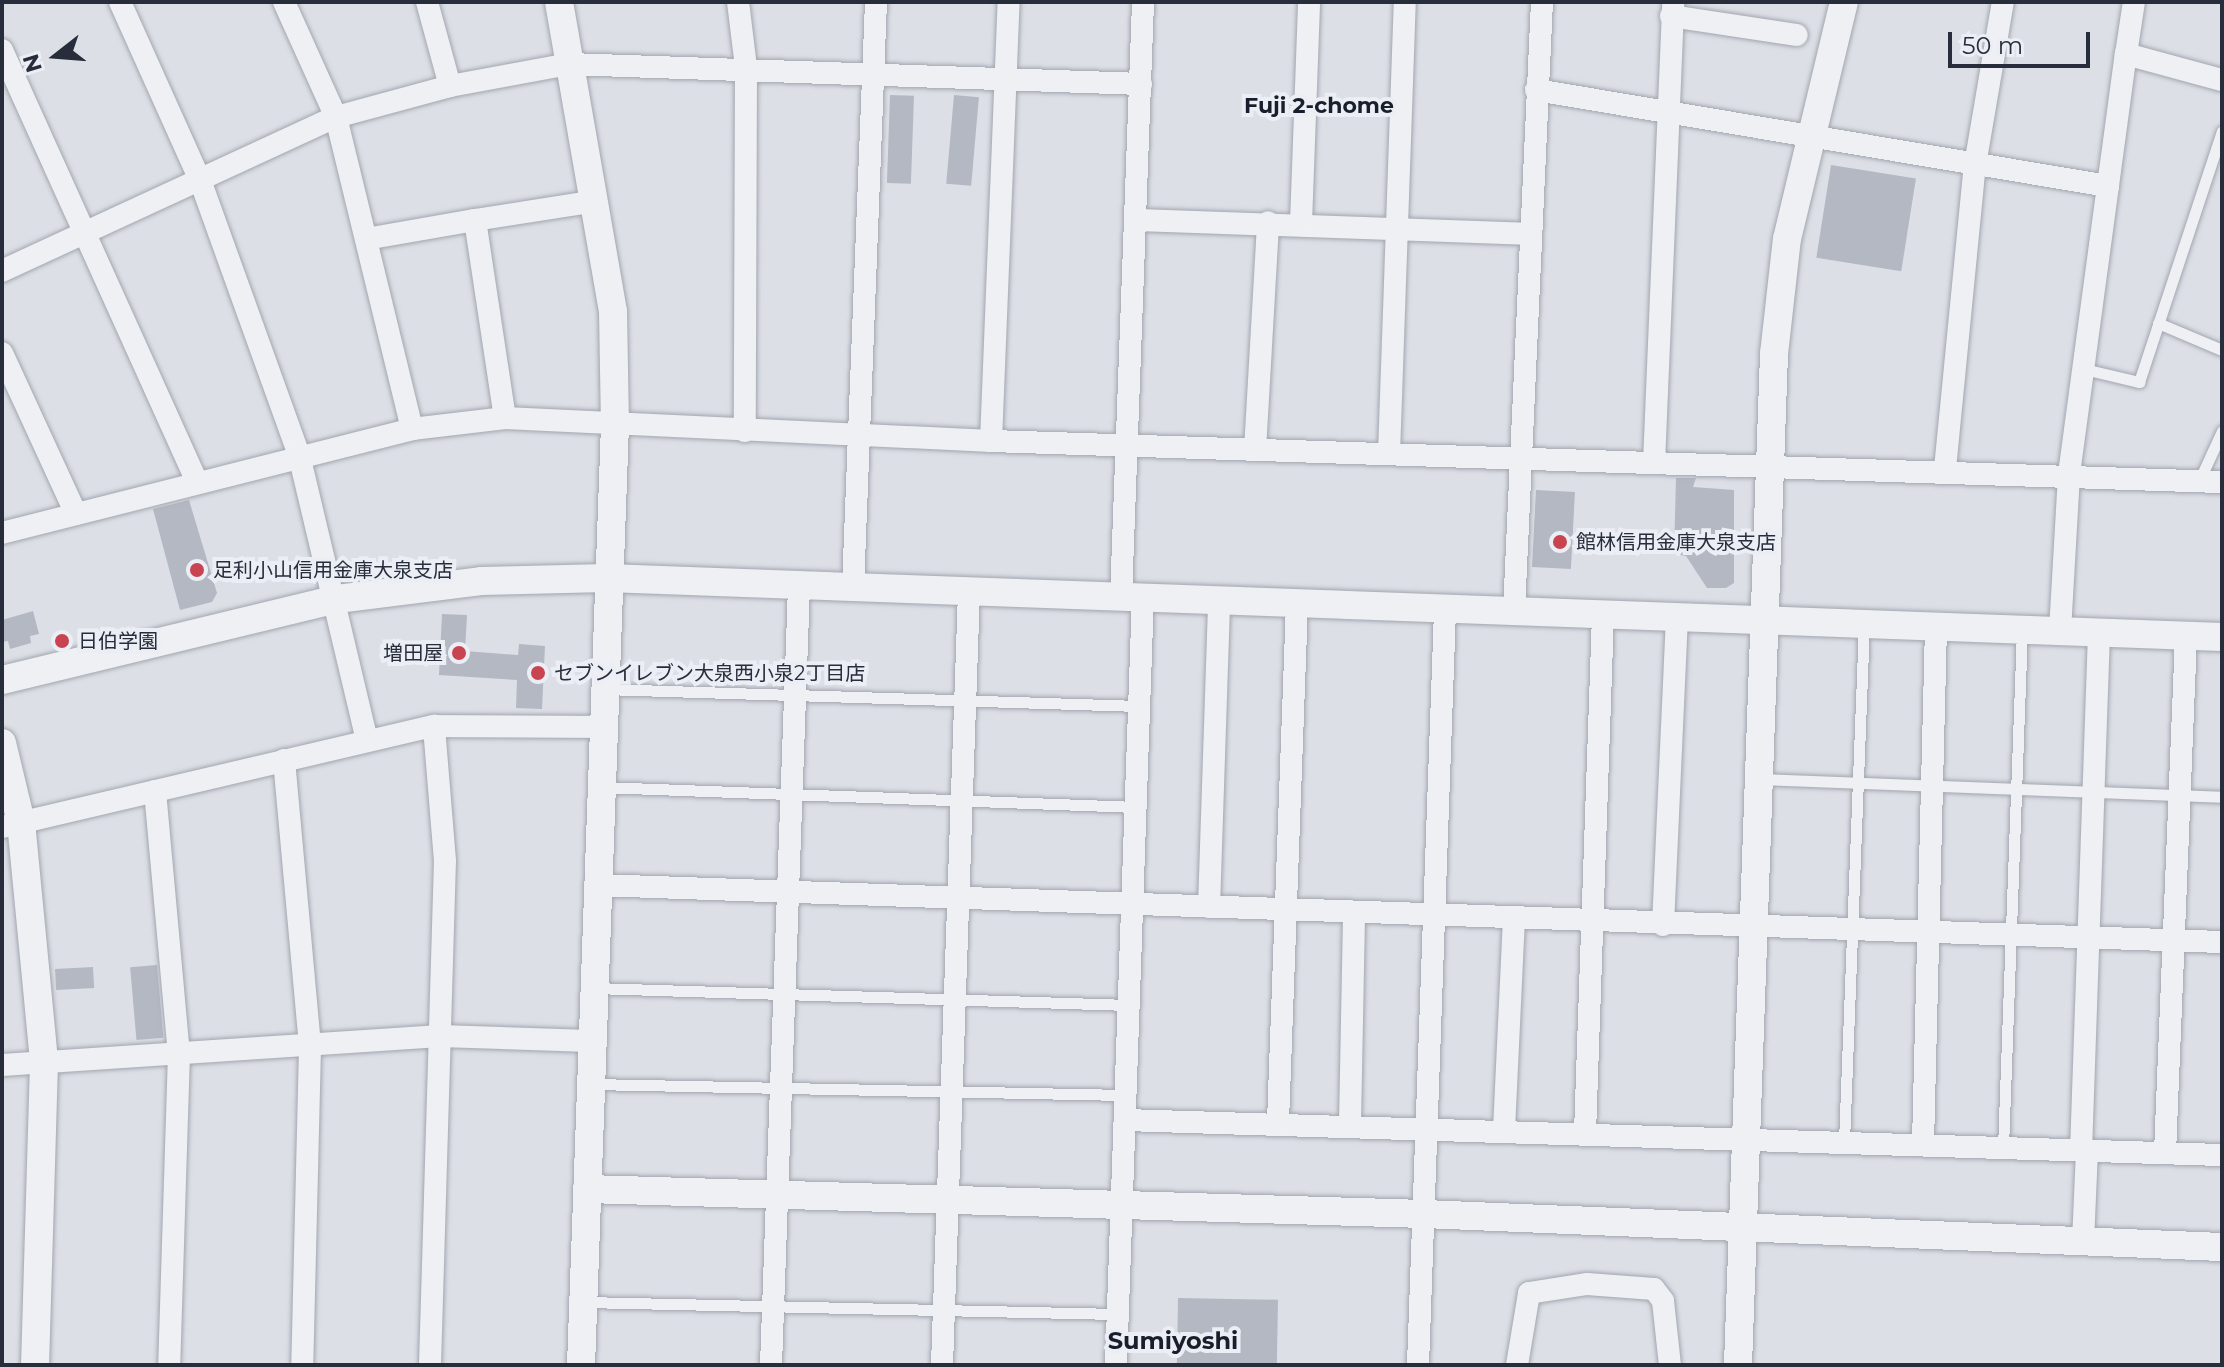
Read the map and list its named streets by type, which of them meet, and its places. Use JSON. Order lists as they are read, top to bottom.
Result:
{
  "districts": ["Fuji 2-chome", "Sumiyoshi"],
  "places": [
    "館林信用金庫大泉支店",
    "足利小山信用金庫大泉支店",
    "日伯学園",
    "増田屋",
    "セブンイレブン大泉西小泉2丁目店"
  ],
  "scale_bar": "50 m",
  "north": "left"
}
